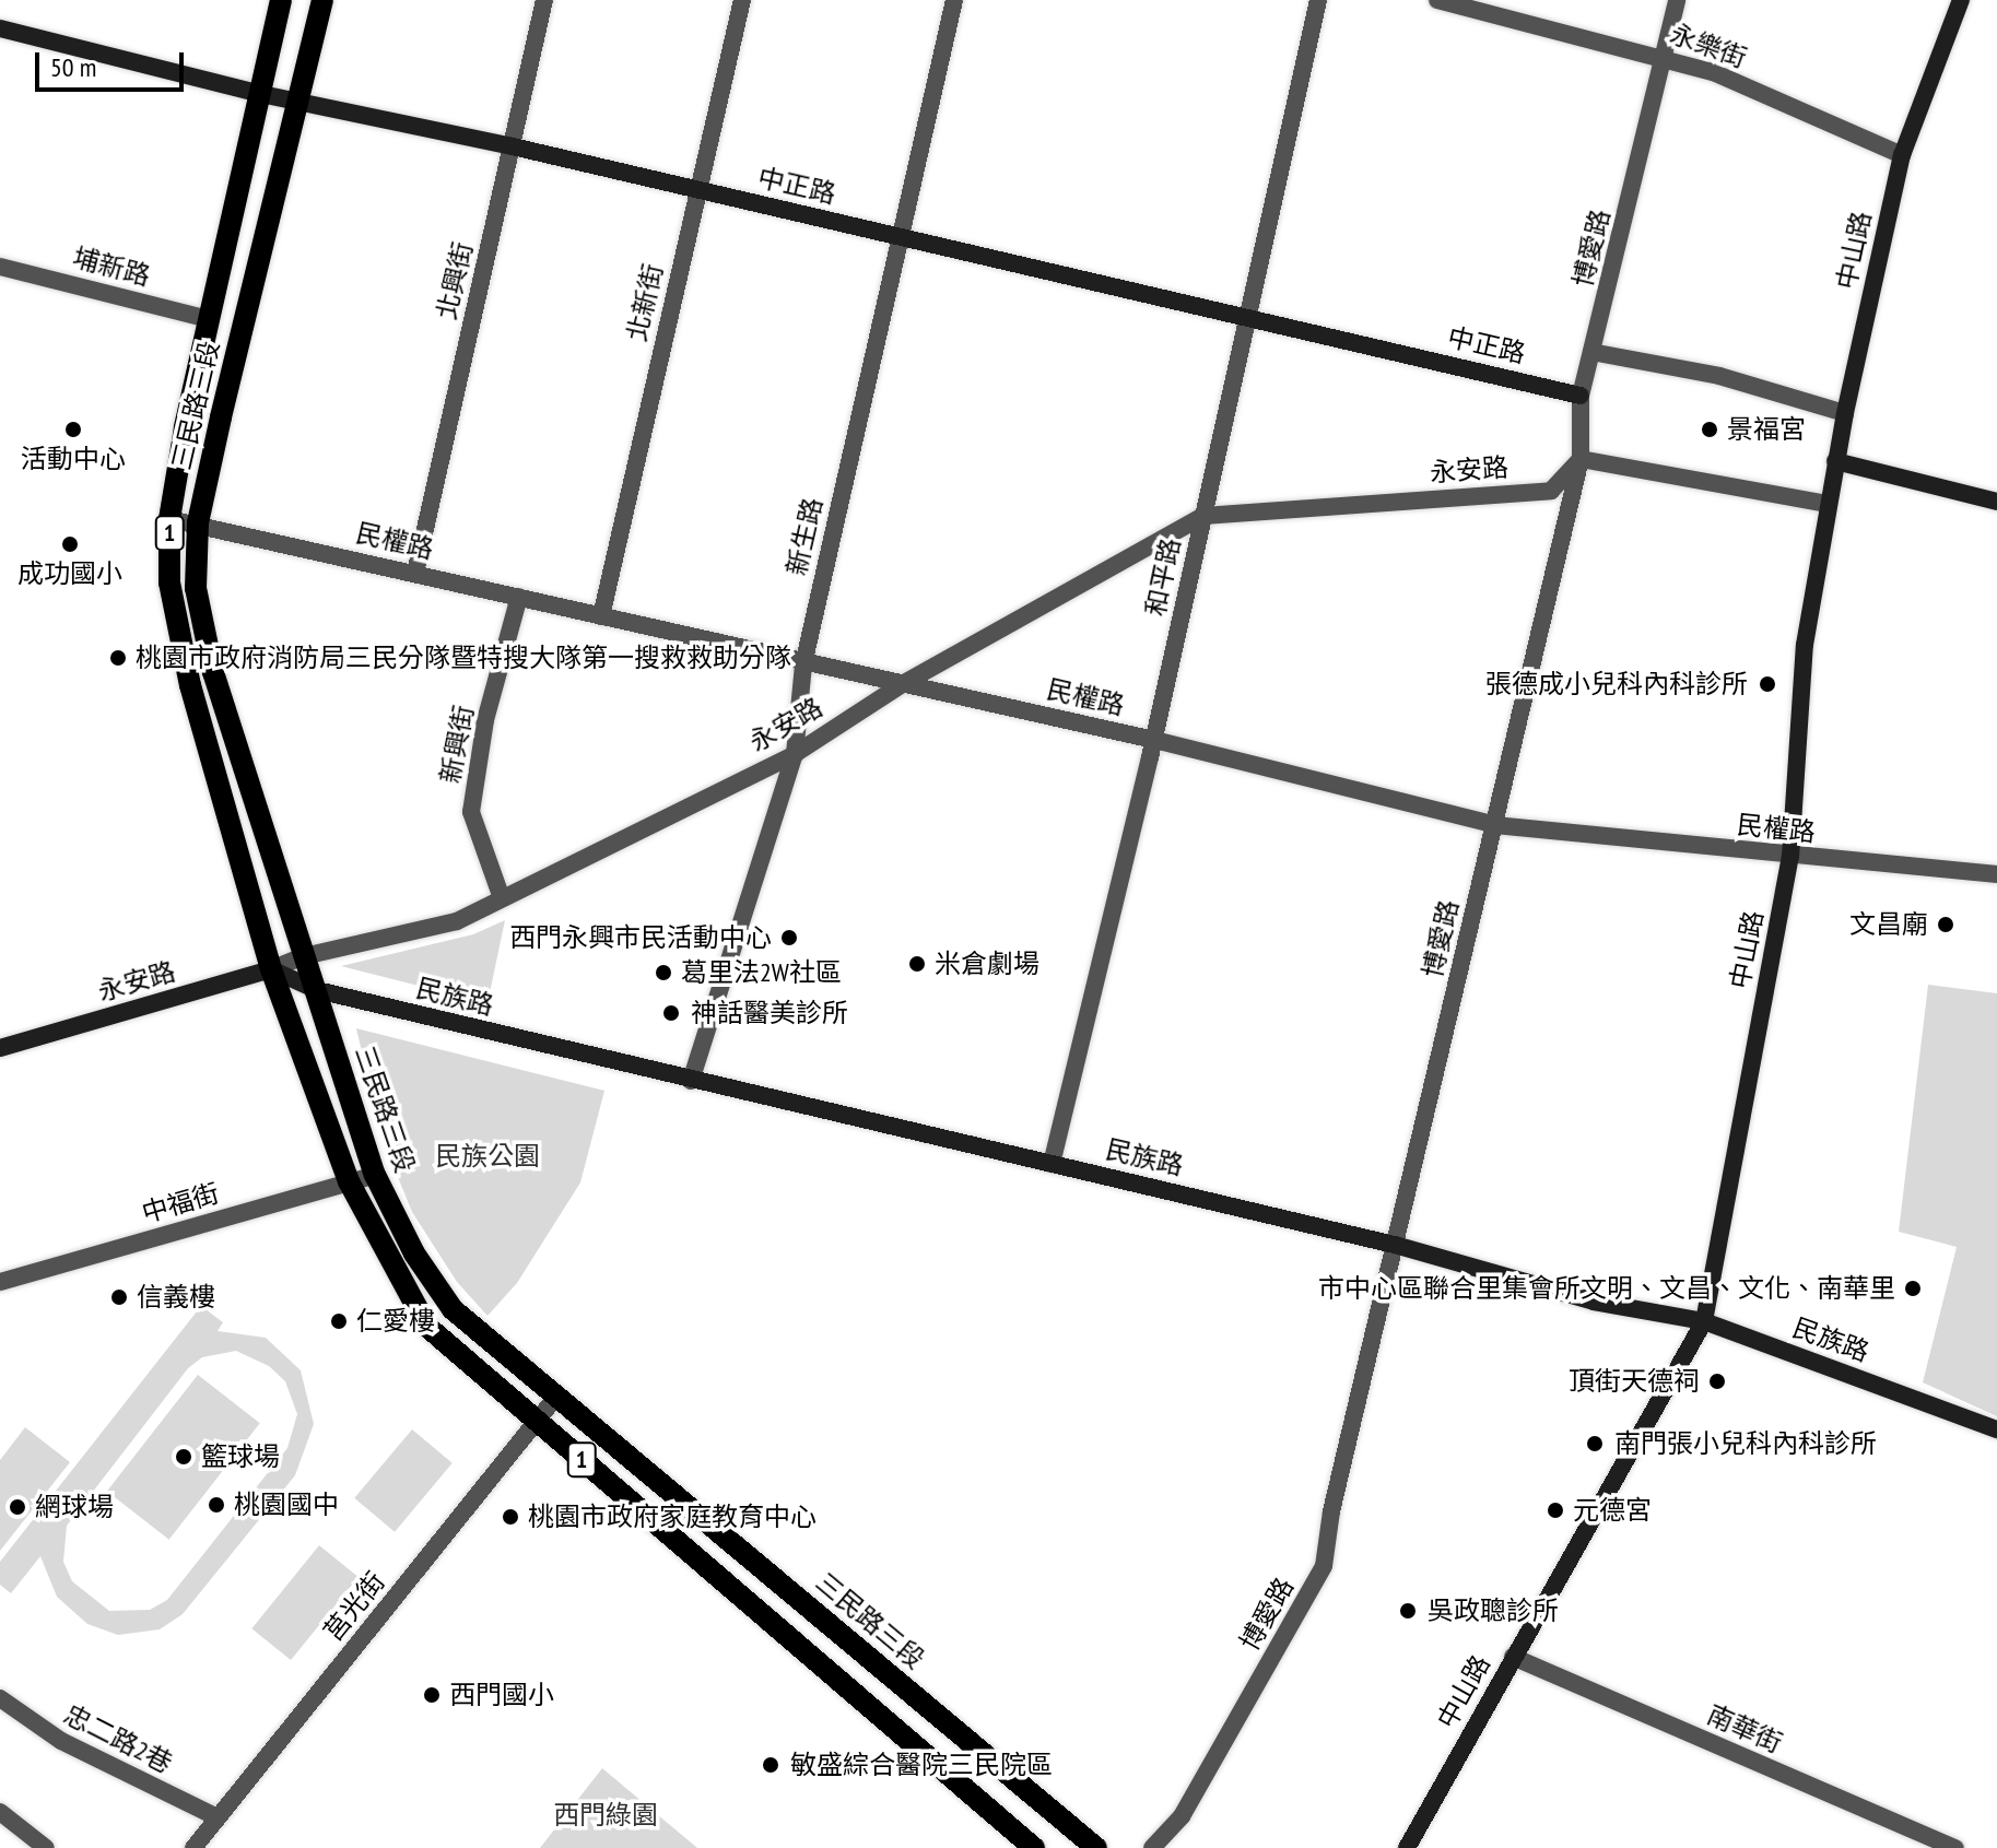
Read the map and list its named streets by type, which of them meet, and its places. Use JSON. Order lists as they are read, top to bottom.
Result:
{
  "streets": {
    "main road": [
      "中正路",
      "中山路",
      "三民路三段",
      "永安路",
      "1",
      "民族路"
    ],
    "street": [
      "永樂街",
      "博愛路",
      "埔新路",
      "北興街",
      "北新街",
      "新生路",
      "民權路",
      "和平路",
      "新興街",
      "中福街",
      "莒光街",
      "南華街",
      "忠二路2巷"
    ]
  },
  "crossings": [
    ["永樂街", "博愛路"],
    ["永樂街", "中山路"],
    ["中正路", "博愛路"],
    ["中正路", "北興街"],
    ["中正路", "北新街"],
    ["中正路", "三民路三段"],
    ["中正路", "1"],
    ["中正路", "新生路"],
    ["中正路", "和平路"],
    ["博愛路", "永安路"],
    ["博愛路", "民權路"],
    ["博愛路", "民族路"],
    ["中山路", "民權路"],
    ["中山路", "民族路"],
    ["中山路", "南華街"],
    ["埔新路", "三民路三段"],
    ["北興街", "民權路"],
    ["北新街", "民權路"],
    ["三民路三段", "永安路"],
    ["三民路三段", "1"],
    ["三民路三段", "民權路"],
    ["三民路三段", "民族路"],
    ["三民路三段", "中福街"],
    ["三民路三段", "莒光街"],
    ["永安路", "新生路"],
    ["永安路", "民權路"],
    ["永安路", "和平路"],
    ["永安路", "新興街"],
    ["永安路", "民族路"],
    ["新生路", "民權路"],
    ["新生路", "民族路"],
    ["民權路", "和平路"],
    ["民權路", "新興街"],
    ["和平路", "民族路"],
    ["莒光街", "忠二路2巷"]
  ],
  "parks": ["民族公園", "西門綠園"],
  "places": [
    "活動中心",
    "景福宮",
    "成功國小",
    "桃園市政府消防局三民分隊暨特搜大隊第一搜救救助分隊",
    "張德成小兒科內科診所",
    "文昌廟",
    "西門永興市民活動中心",
    "米倉劇場",
    "葛里法2W社區",
    "神話醫美診所",
    "市中心區聯合里集會所文明、文昌、文化、南華里",
    "信義樓",
    "仁愛樓",
    "頂街天德祠",
    "南門張小兒科內科診所",
    "籃球場",
    "桃園國中",
    "網球場",
    "元德宮",
    "桃園市政府家庭教育中心",
    "吳政聰診所",
    "西門國小",
    "敏盛綜合醫院三民院區"
  ],
  "scale_bar": "50 m"
}
